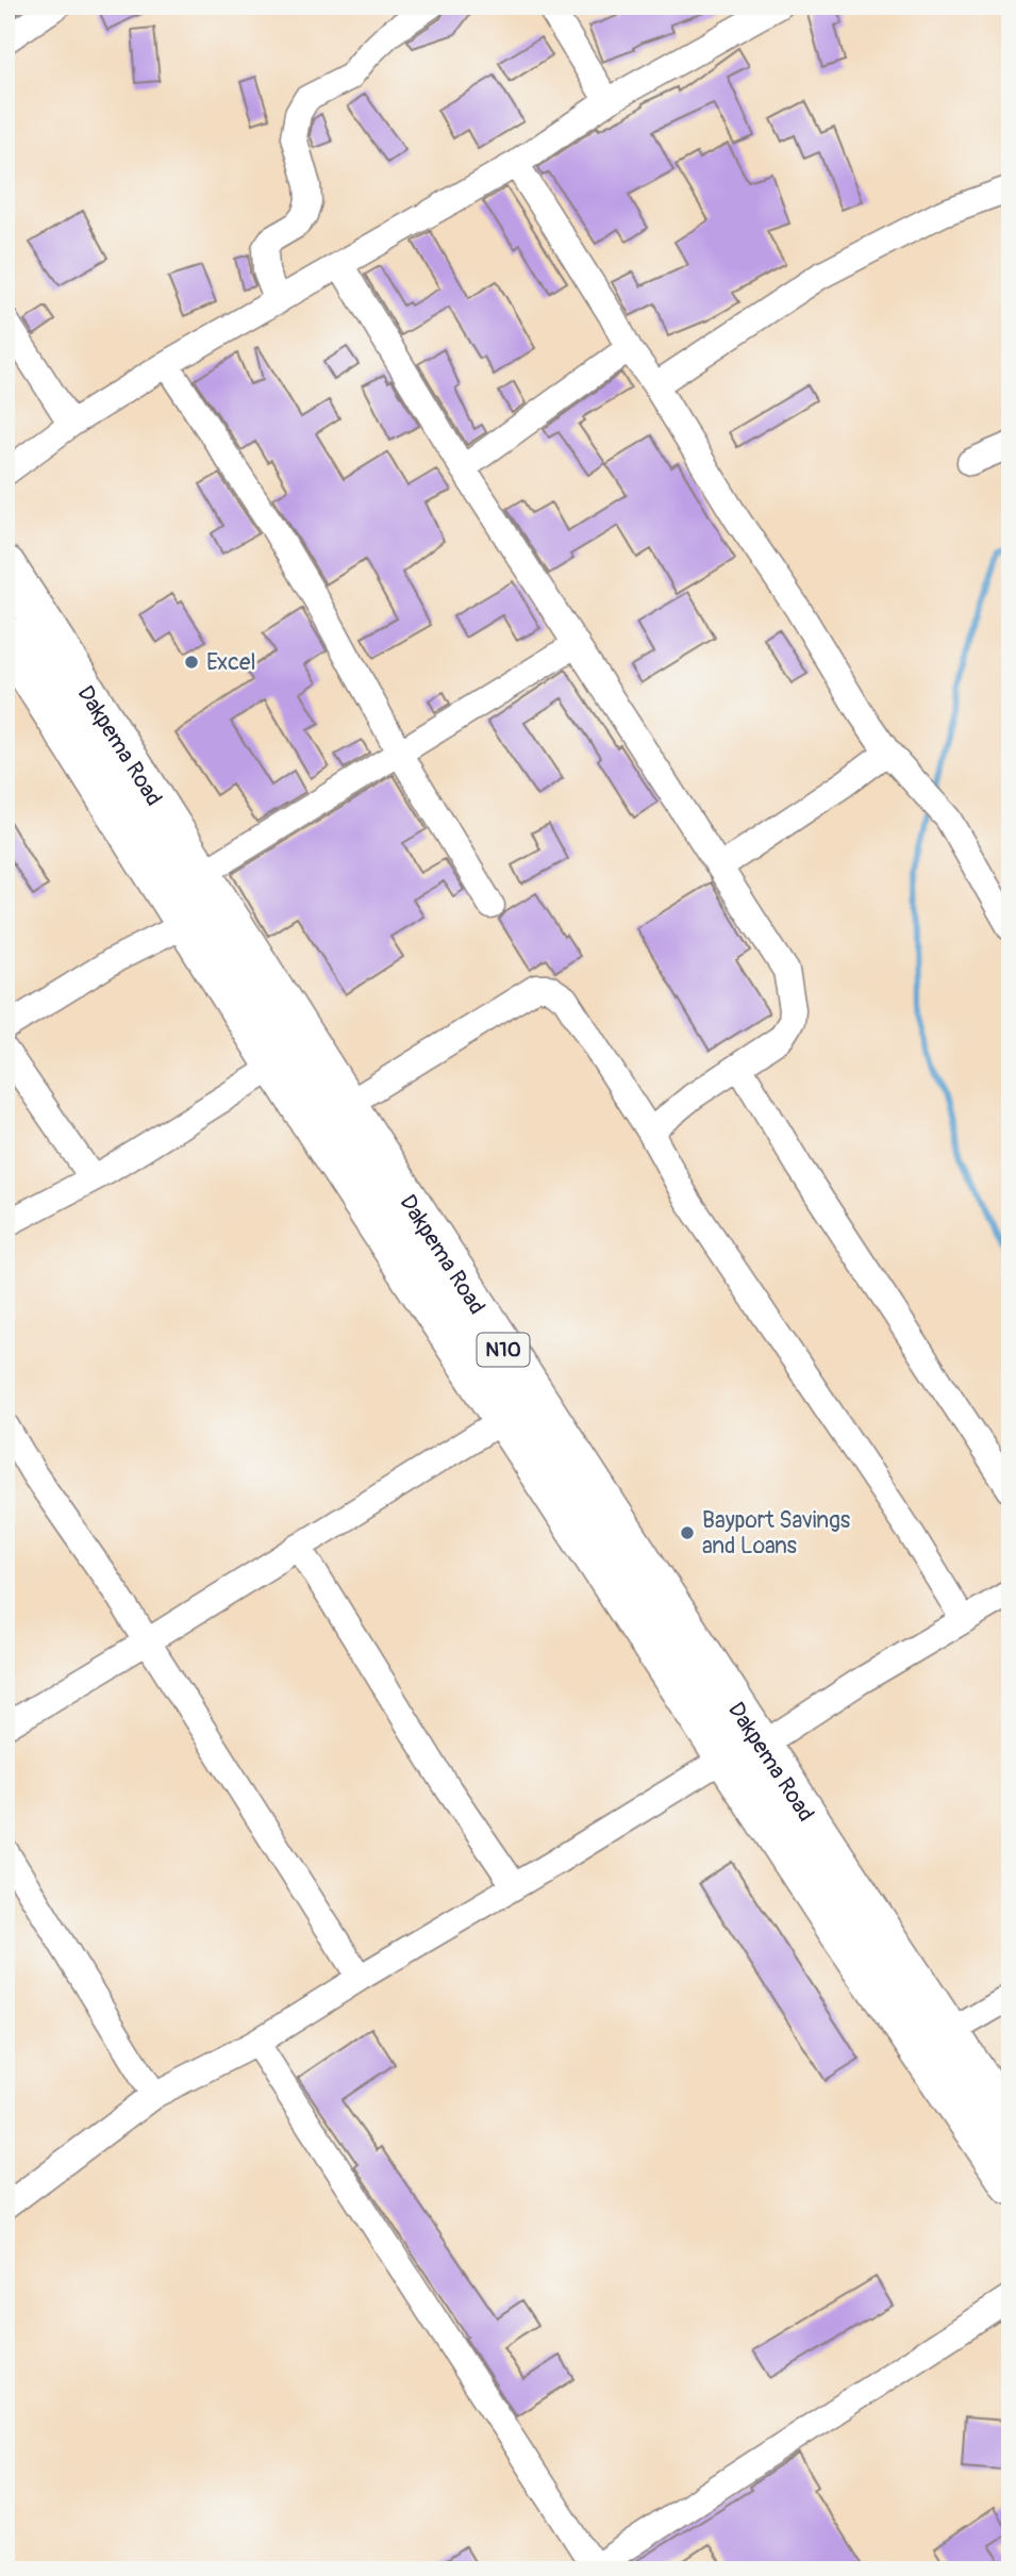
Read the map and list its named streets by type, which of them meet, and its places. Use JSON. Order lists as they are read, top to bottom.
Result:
{
  "streets": {
    "highway": ["Dakpema Road", "N10"]
  },
  "places": ["Excel", "Bayport Savings and Loans"]
}
